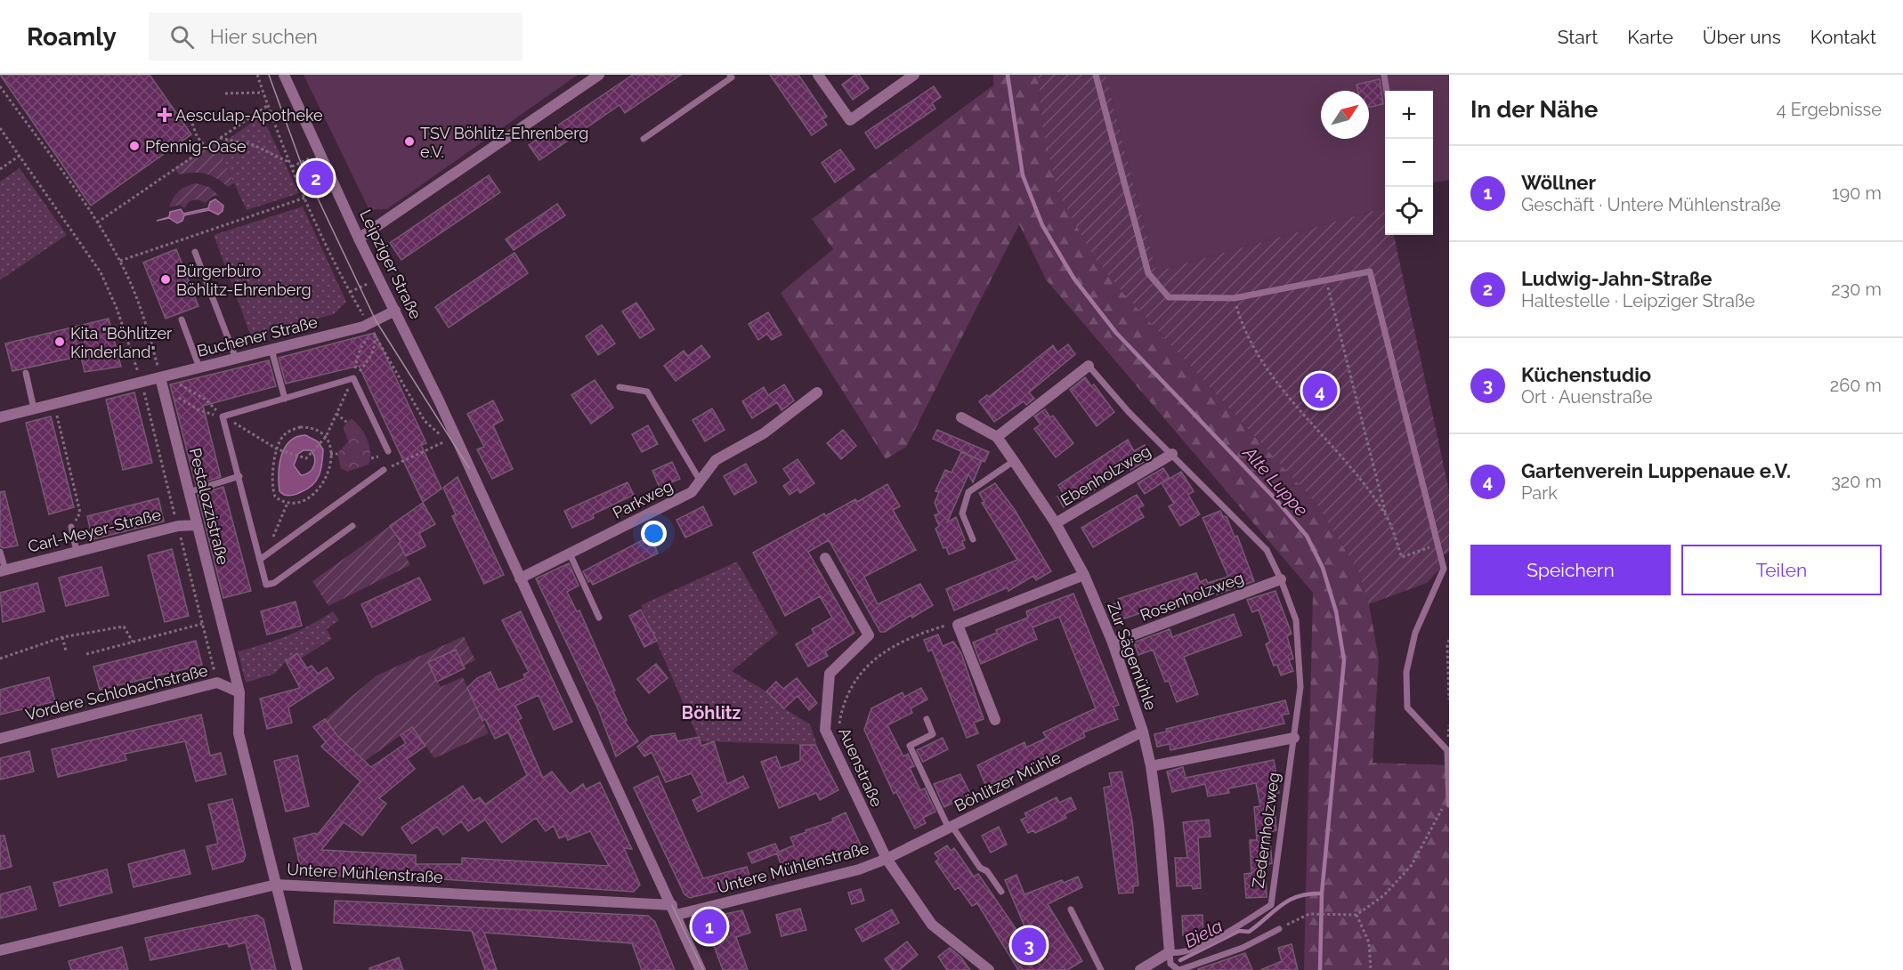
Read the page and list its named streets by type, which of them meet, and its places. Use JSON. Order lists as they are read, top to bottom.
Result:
{
  "streets": {
    "street": [
      "Leipziger Straße",
      "Buchener Straße",
      "Ebenholzweg",
      "Parkweg",
      "Pestalozzistraße",
      "Carl-Meyer-Straße",
      "Rosenholzweg",
      "Zur Sägemühle",
      "Vordere Schlobachstraße",
      "Auenstraße",
      "Böhlitzer Mühle",
      "Untere Mühlenstraße"
    ],
    "lane": ["Zedernholzweg"]
  },
  "crossings": [
    ["Leipziger Straße", "Buchener Straße"],
    ["Leipziger Straße", "Parkweg"],
    ["Leipziger Straße", "Untere Mühlenstraße"],
    ["Buchener Straße", "Pestalozzistraße"],
    ["Ebenholzweg", "Rosenholzweg"],
    ["Ebenholzweg", "Zur Sägemühle"],
    ["Ebenholzweg", "Zedernholzweg"],
    ["Pestalozzistraße", "Carl-Meyer-Straße"],
    ["Pestalozzistraße", "Vordere Schlobachstraße"],
    ["Pestalozzistraße", "Untere Mühlenstraße"],
    ["Rosenholzweg", "Zur Sägemühle"],
    ["Rosenholzweg", "Zedernholzweg"],
    ["Zur Sägemühle", "Böhlitzer Mühle"],
    ["Zur Sägemühle", "Zedernholzweg"],
    ["Auenstraße", "Böhlitzer Mühle"],
    ["Auenstraße", "Untere Mühlenstraße"],
    ["Böhlitzer Mühle", "Untere Mühlenstraße"]
  ],
  "districts": ["Böhlitz"],
  "water": ["Alte Luppe", "Biela"],
  "places": {
    "health": ["Aesculap-Apotheke"],
    "other": [
      "TSV Böhlitz-Ehrenberg e.V.",
      "Pfennig-Oase",
      "Bürgerbüro Böhlitz-Ehrenberg",
      "Kita \"Böhlitzer Kinderland\""
    ]
  },
  "north": "top right",
  "page": {
    "header": "Roamly",
    "search": "Hier suchen",
    "nav": [
      "Start",
      "Karte",
      "Über uns",
      "Kontakt"
    ],
    "heading": ["In der Nähe", "4 Ergebnisse"],
    "map_buttons": ["+", "−"],
    "list": [
      {
        "mark": "1",
        "name": "Wöllner",
        "note": "Geschäft · Untere Mühlenstraße",
        "value": "190 m"
      },
      {
        "mark": "2",
        "name": "Ludwig-Jahn-Straße",
        "note": "Haltestelle · Leipziger Straße",
        "value": "230 m"
      },
      {
        "mark": "3",
        "name": "Küchenstudio",
        "note": "Ort · Auenstraße",
        "value": "260 m"
      },
      {
        "mark": "4",
        "name": "Gartenverein Luppenaue e.V.",
        "note": "Park",
        "value": "320 m"
      }
    ],
    "pins": [
      "2",
      "4",
      "1",
      "3"
    ],
    "buttons": ["Speichern", "Teilen"]
  }
}
